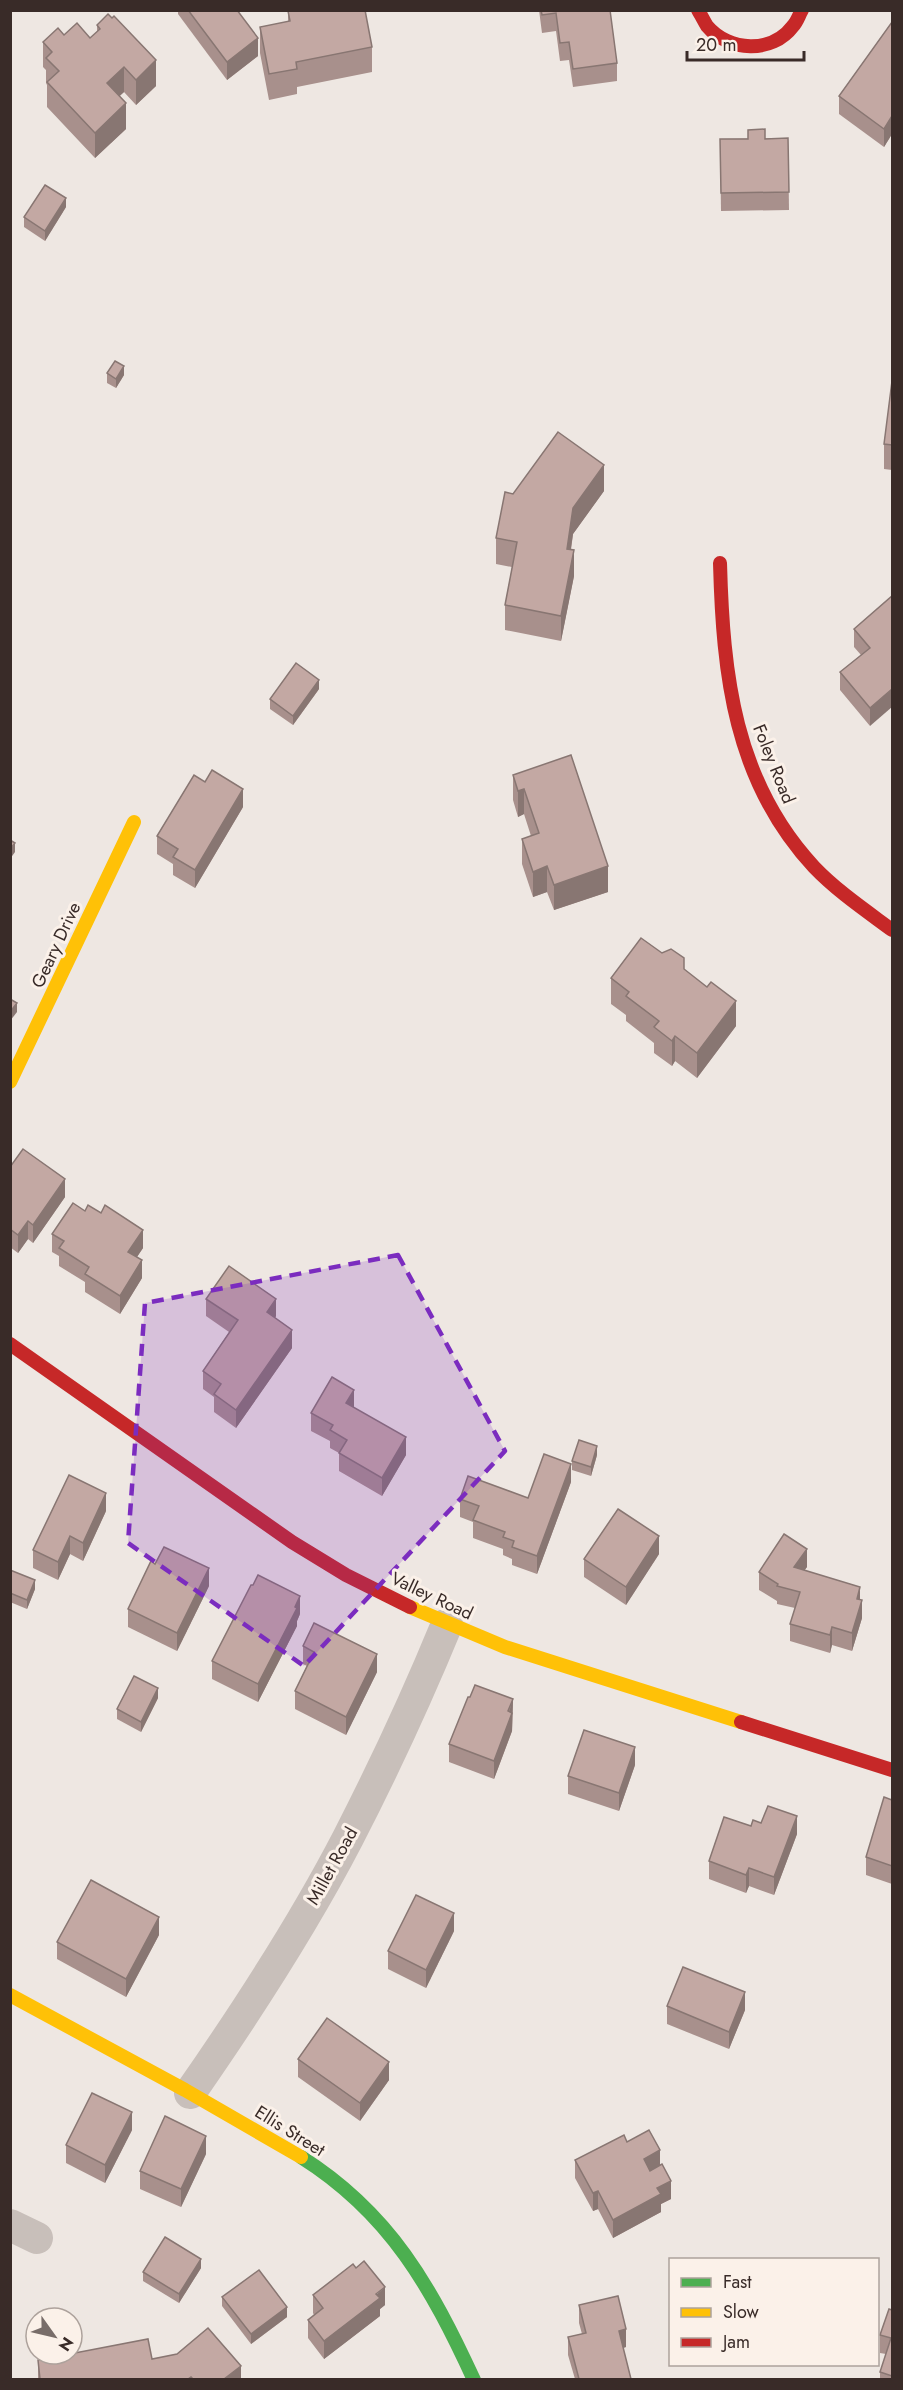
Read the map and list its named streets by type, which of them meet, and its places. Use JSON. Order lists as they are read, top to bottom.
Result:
{
  "streets": {
    "street": [
      "Foley Road",
      "Geary Drive",
      "Valley Road",
      "Millet Road",
      "Ellis Street"
    ]
  },
  "crossings": [
    ["Valley Road", "Millet Road"],
    ["Millet Road", "Ellis Street"]
  ],
  "legend": ["Fast", "Slow", "Jam"],
  "scale_bar": "20 m",
  "north": "bottom right"
}
